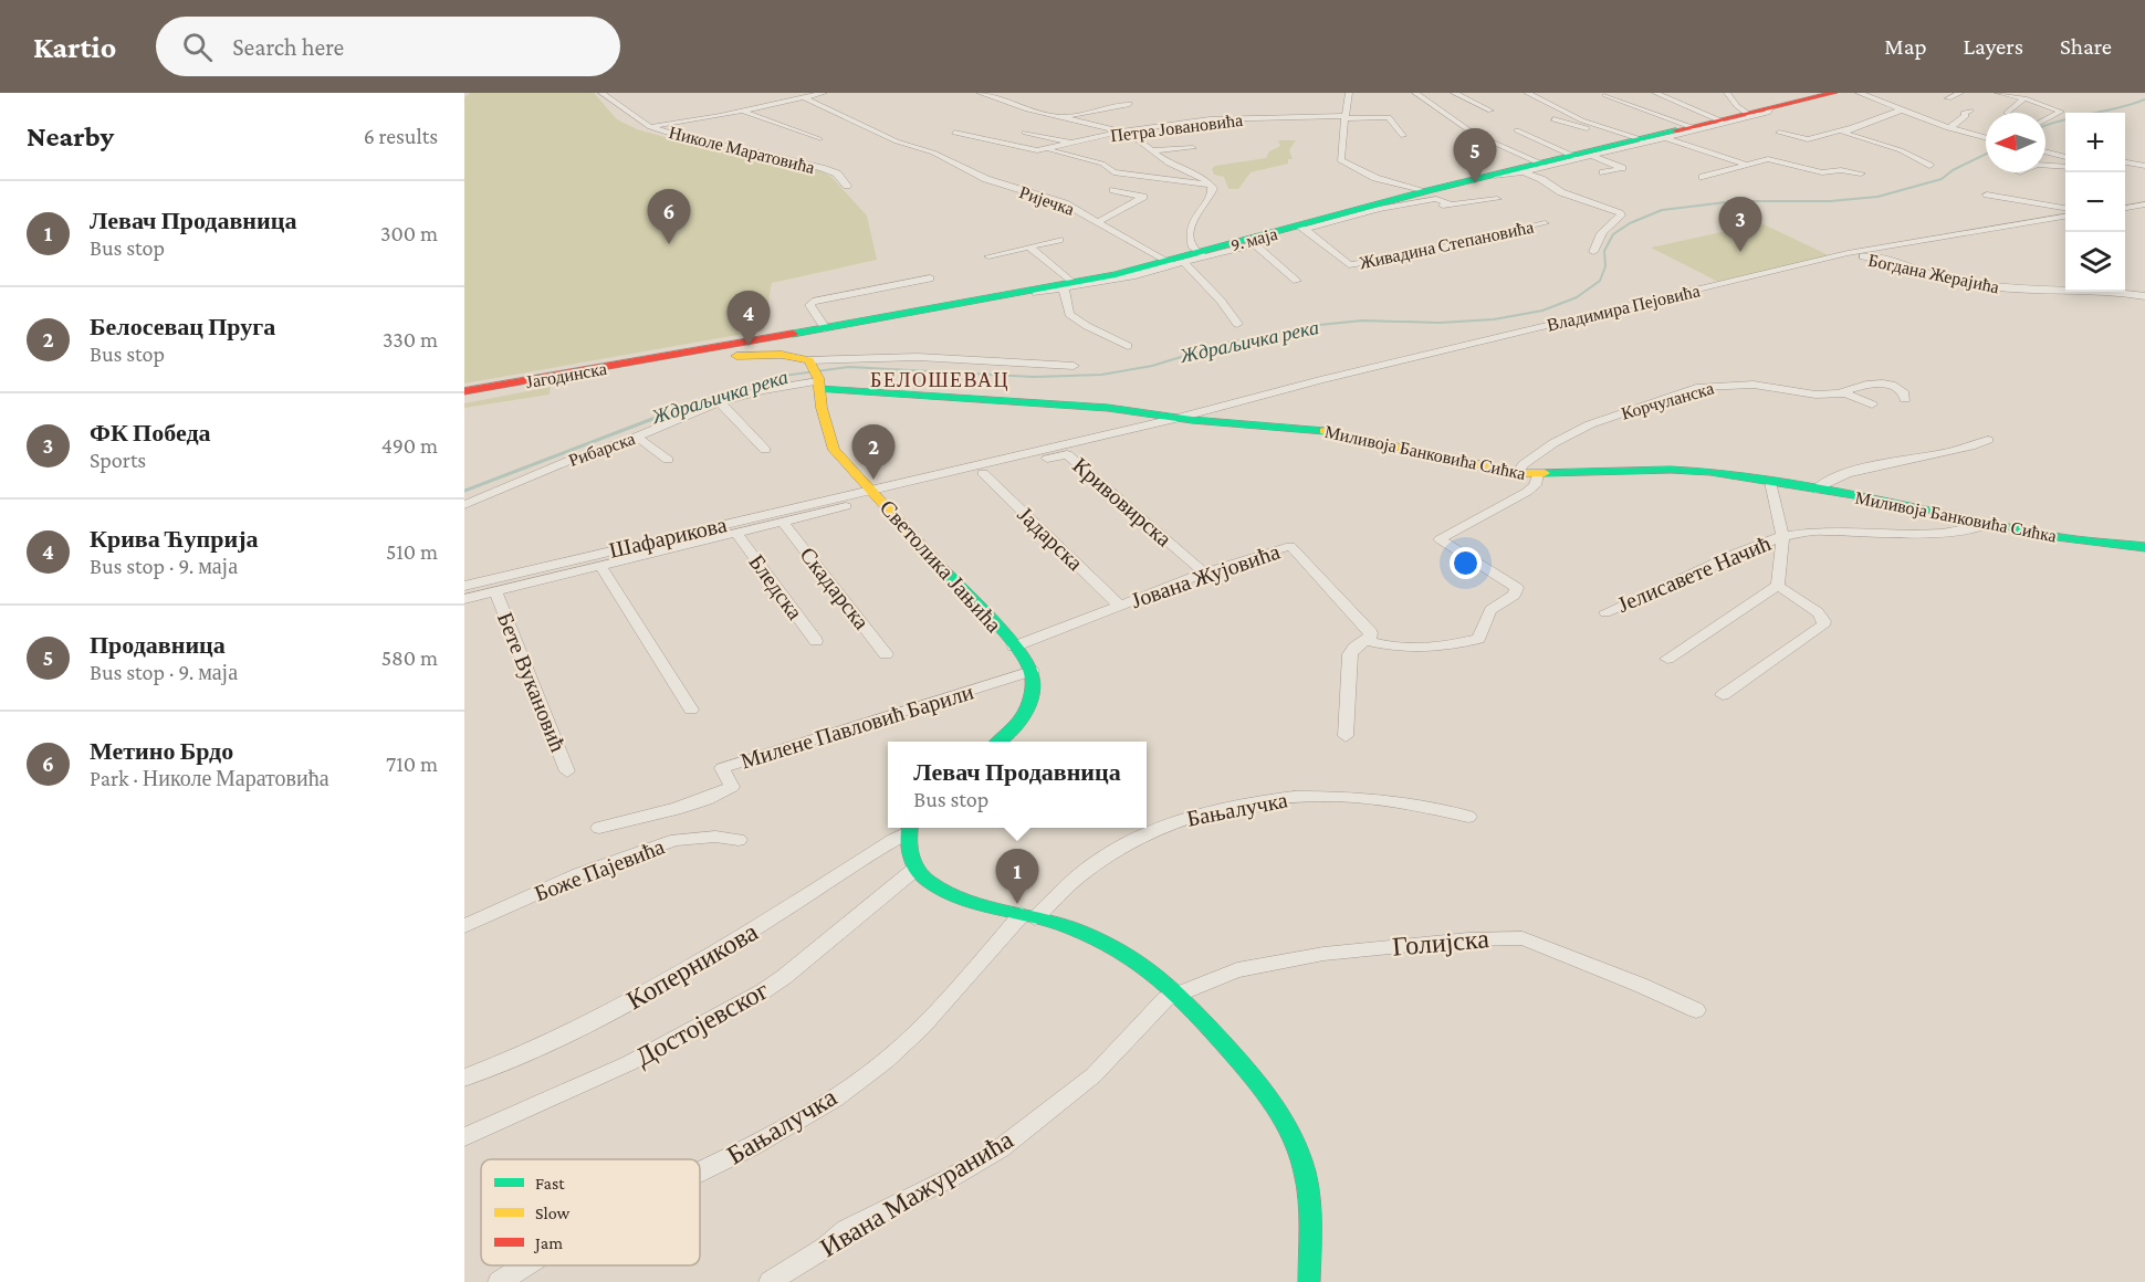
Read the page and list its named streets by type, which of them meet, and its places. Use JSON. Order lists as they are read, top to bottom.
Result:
{
  "streets": {
    "street": [
      "Петра Јовановића",
      "Николе Маратовића",
      "Ријечка",
      "9. маја",
      "Живадина Степановића",
      "Богдана Жерајића",
      "Владимира Пејовића",
      "Јагодинска",
      "Корчуланска",
      "Рибарска",
      "Миливоја Банковића Сићка",
      "Кривовирска",
      "Шафарикова",
      "Јадарска",
      "Светолика Јањића",
      "Јелисавете Начић",
      "Јована Жујовића",
      "Бледска",
      "Скадарска",
      "Бете Вукановић",
      "Милене Павловић Барили",
      "Бањалучка",
      "Боже Пајевића",
      "Голијска",
      "Коперникова",
      "Достојевског",
      "Ивана Мажуранића"
    ]
  },
  "crossings": [
    ["Ријечка", "9. маја"],
    ["9. маја", "Живадина Степановића"],
    ["9. маја", "Јагодинска"],
    ["9. маја", "Миливоја Банковића Сићка"],
    ["Богдана Жерајића", "Владимира Пејовића"],
    ["Владимира Пејовића", "Миливоја Банковића Сићка"],
    ["Владимира Пејовића", "Кривовирска"],
    ["Владимира Пејовића", "Шафарикова"],
    ["Владимира Пејовића", "Светолика Јањића"],
    ["Јагодинска", "Миливоја Банковића Сићка"],
    ["Корчуланска", "Миливоја Банковића Сићка"],
    ["Рибарска", "Миливоја Банковића Сићка"],
    ["Рибарска", "Светолика Јањића"],
    ["Миливоја Банковића Сићка", "Светолика Јањића"],
    ["Миливоја Банковића Сићка", "Јелисавете Начић"],
    ["Кривовирска", "Шафарикова"],
    ["Кривовирска", "Јадарска"],
    ["Кривовирска", "Светолика Јањића"],
    ["Кривовирска", "Јована Жујовића"],
    ["Шафарикова", "Светолика Јањића"],
    ["Јадарска", "Јована Жујовића"],
    ["Светолика Јањића", "Јована Жујовића"],
    ["Светолика Јањића", "Милене Павловић Барили"],
    ["Голијска", "Ивана Мажуранића"]
  ],
  "districts": ["БЕЛОШЕВАЦ"],
  "water": ["Ждраљичка река"],
  "legend": ["Fast", "Slow", "Jam"],
  "north": "left",
  "page": {
    "header": "Kartio",
    "search": "Search here",
    "nav": ["Map", "Layers", "Share"],
    "heading": ["Nearby", "6 results"],
    "map_buttons": ["+", "−"],
    "pins": [
      "5",
      "6",
      "3",
      "4",
      "2",
      "1"
    ],
    "list": [
      {
        "mark": "1",
        "name": "Левач Продавница",
        "note": "Bus stop",
        "value": "300 m"
      },
      {
        "mark": "2",
        "name": "Белосевац Пруга",
        "note": "Bus stop",
        "value": "330 m"
      },
      {
        "mark": "3",
        "name": "ФК Победа",
        "note": "Sports",
        "value": "490 m"
      },
      {
        "mark": "4",
        "name": "Крива Ћуприја",
        "note": "Bus stop · 9. маја",
        "value": "510 m"
      },
      {
        "mark": "5",
        "name": "Продавница",
        "note": "Bus stop · 9. маја",
        "value": "580 m"
      },
      {
        "mark": "6",
        "name": "Метино Брдо",
        "note": "Park · Николе Маратовића",
        "value": "710 m"
      }
    ],
    "popup": ["Левач Продавница", "Bus stop"]
  }
}
